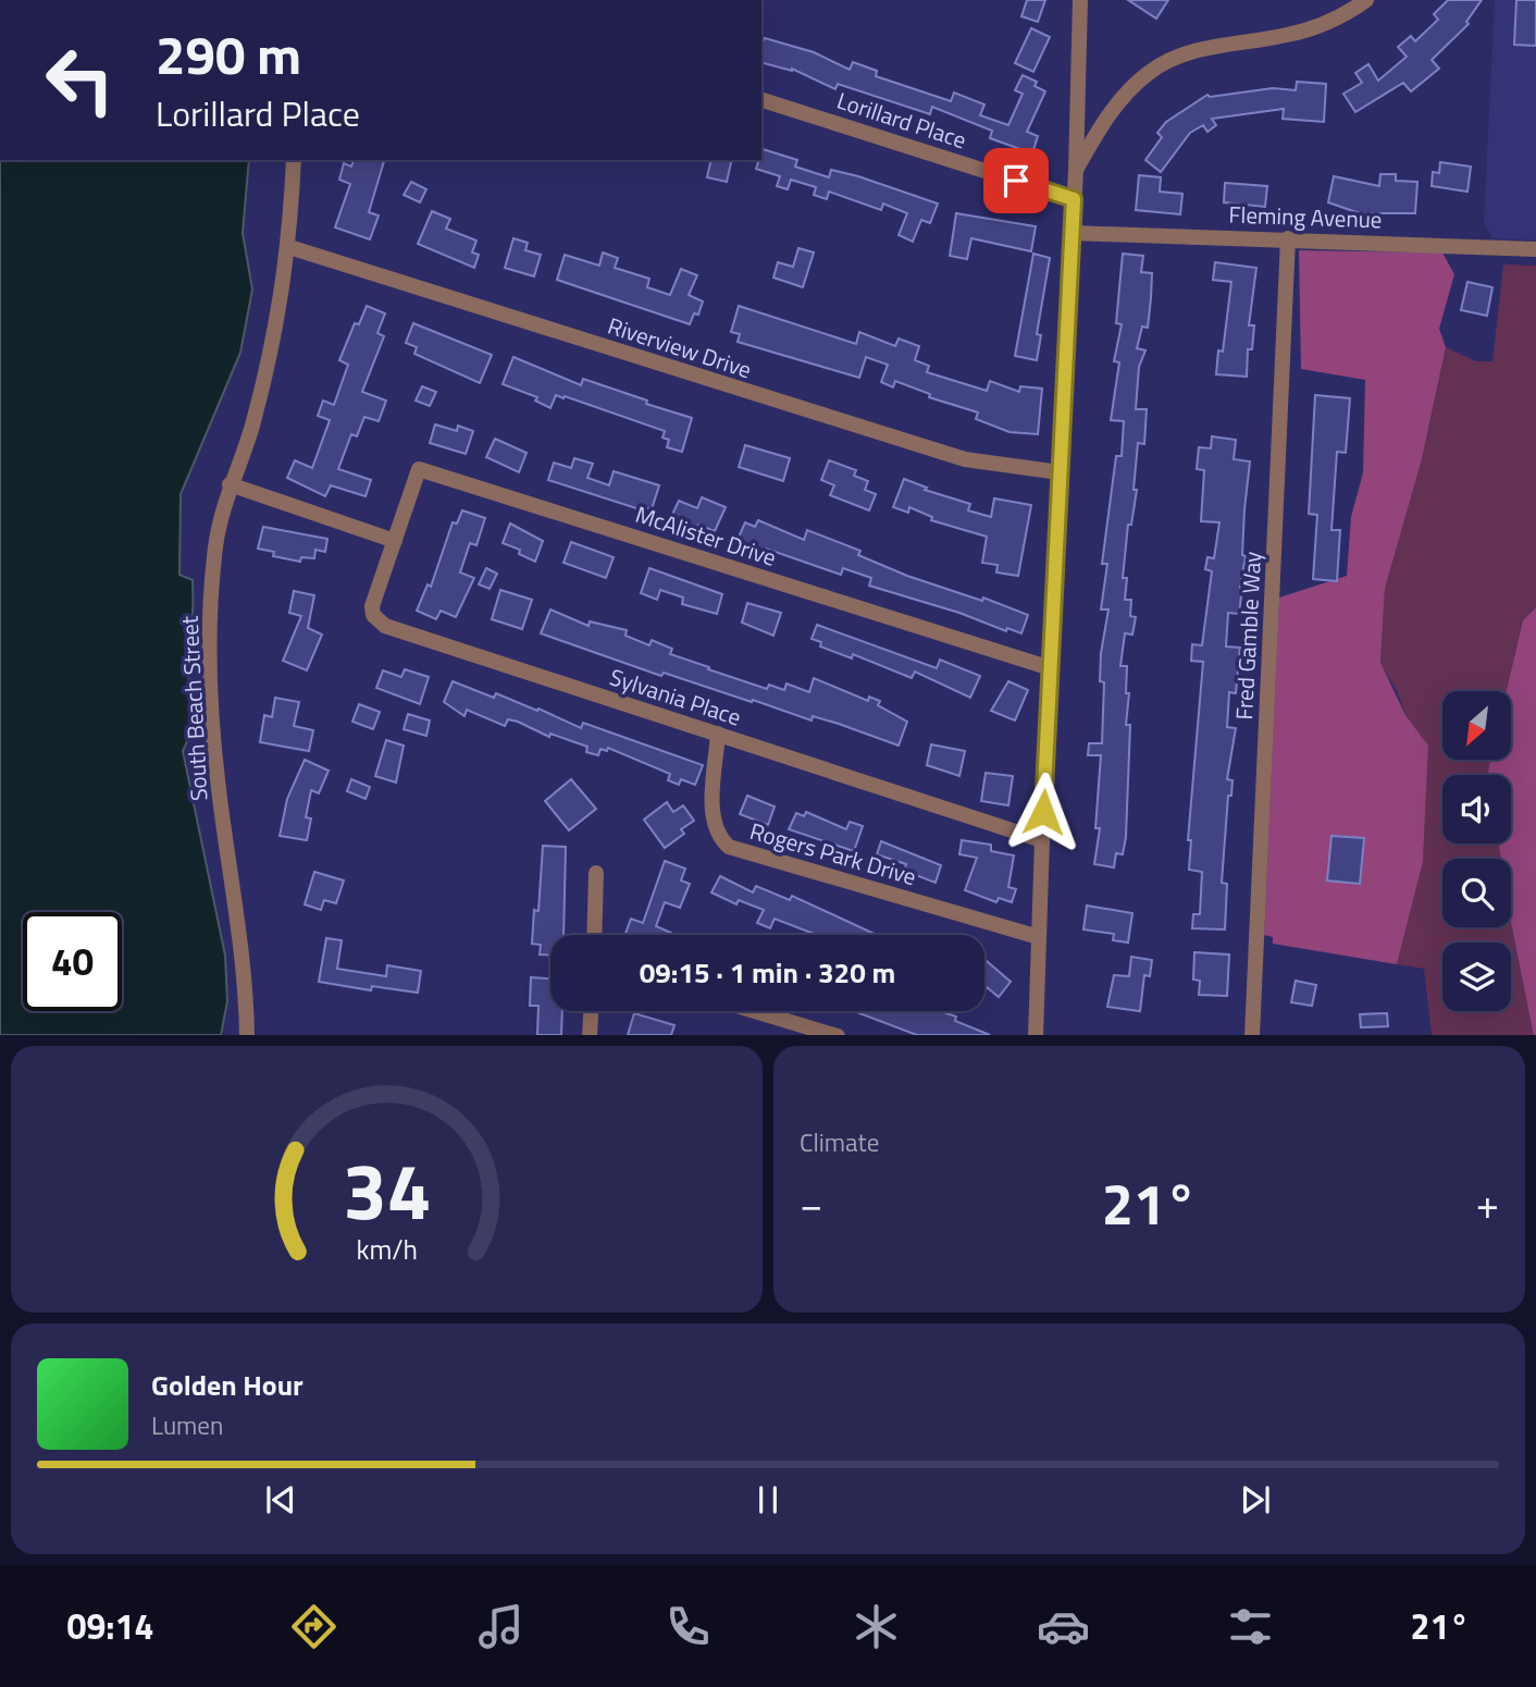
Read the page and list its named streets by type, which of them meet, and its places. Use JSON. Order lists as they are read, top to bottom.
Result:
{
  "streets": {
    "street": [
      "Lorillard Place",
      "Fleming Avenue",
      "Riverview Drive",
      "McAlister Drive",
      "Fred Gamble Way",
      "Sylvania Place",
      "South Beach Street",
      "Rogers Park Drive"
    ]
  },
  "crossings": [
    ["Fleming Avenue", "Fred Gamble Way"],
    ["Riverview Drive", "South Beach Street"],
    ["McAlister Drive", "Sylvania Place"],
    ["Sylvania Place", "Rogers Park Drive"]
  ],
  "north": "bottom left",
  "page": {
    "turn": ["290 m", "Lorillard Place"],
    "limit": "40",
    "trip": "09:15 · 1 min · 320 m",
    "tile": "Climate",
    "heat": ["−", "21°", "+"],
    "song": ["Golden Hour", "Lumen"],
    "tabs": ["09:14", "21°"],
    "gauge": ["34", "km/h"]
  }
}
